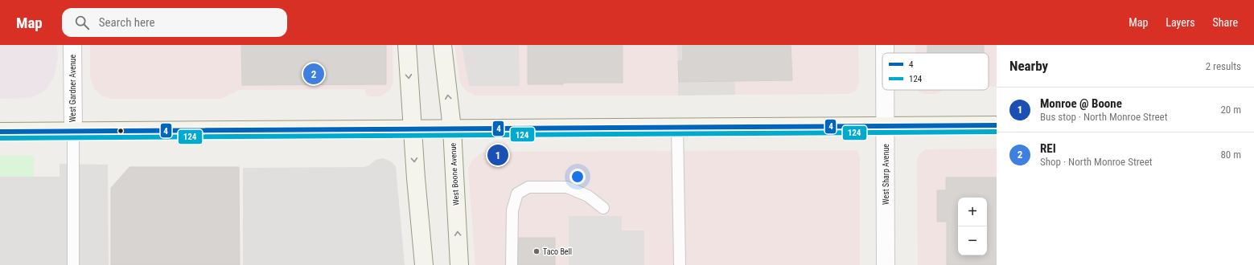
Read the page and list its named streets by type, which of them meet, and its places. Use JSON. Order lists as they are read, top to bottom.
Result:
{
  "streets": {
    "main road": ["West Boone Avenue"],
    "street": ["West Gardner Avenue", "West Sharp Avenue"]
  },
  "places": ["Taco Bell"],
  "lines": ["transit line 4", "transit line 124"],
  "legend": ["4", "124"],
  "page": {
    "header": "Map",
    "search": "Search here",
    "nav": ["Map", "Layers", "Share"],
    "heading": ["Nearby", "2 results"],
    "pins": ["2", "1"],
    "list": [
      {
        "mark": "1",
        "name": "Monroe @ Boone",
        "note": "Bus stop · North Monroe Street",
        "value": "20 m"
      },
      {
        "mark": "2",
        "name": "REI",
        "note": "Shop · North Monroe Street",
        "value": "80 m"
      }
    ],
    "map_buttons": ["+", "−"]
  }
}
